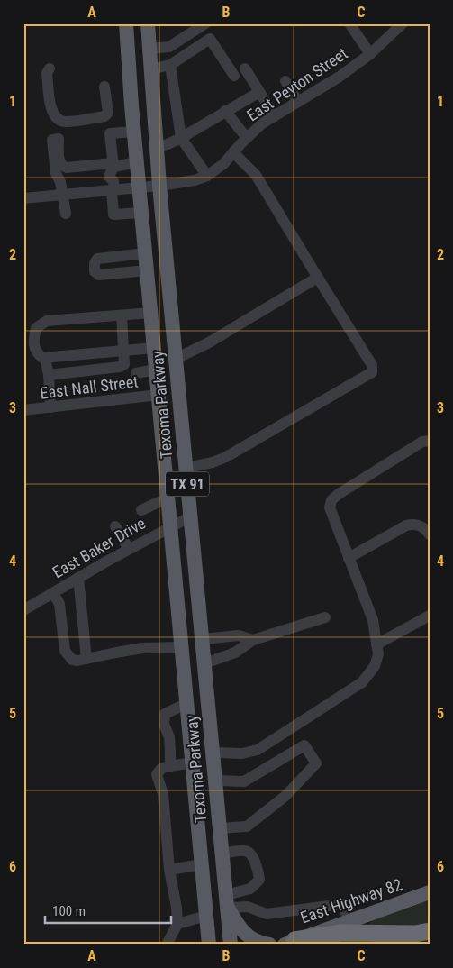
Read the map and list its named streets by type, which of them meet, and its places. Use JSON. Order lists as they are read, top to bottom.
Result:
{
  "streets": {
    "main road": ["Texoma Parkway", "TX 91", "East Highway 82"],
    "street": ["East Peyton Street", "East Nall Street", "East Baker Drive"]
  },
  "crossings": [
    ["East Peyton Street", "Texoma Parkway"],
    ["East Nall Street", "Texoma Parkway"],
    ["Texoma Parkway", "East Baker Drive"]
  ],
  "scale_bar": "100 m",
  "grid": {
    "columns": ["A", "B", "C"],
    "rows": [
      "1",
      "2",
      "3",
      "4",
      "5",
      "6"
    ]
  }
}
